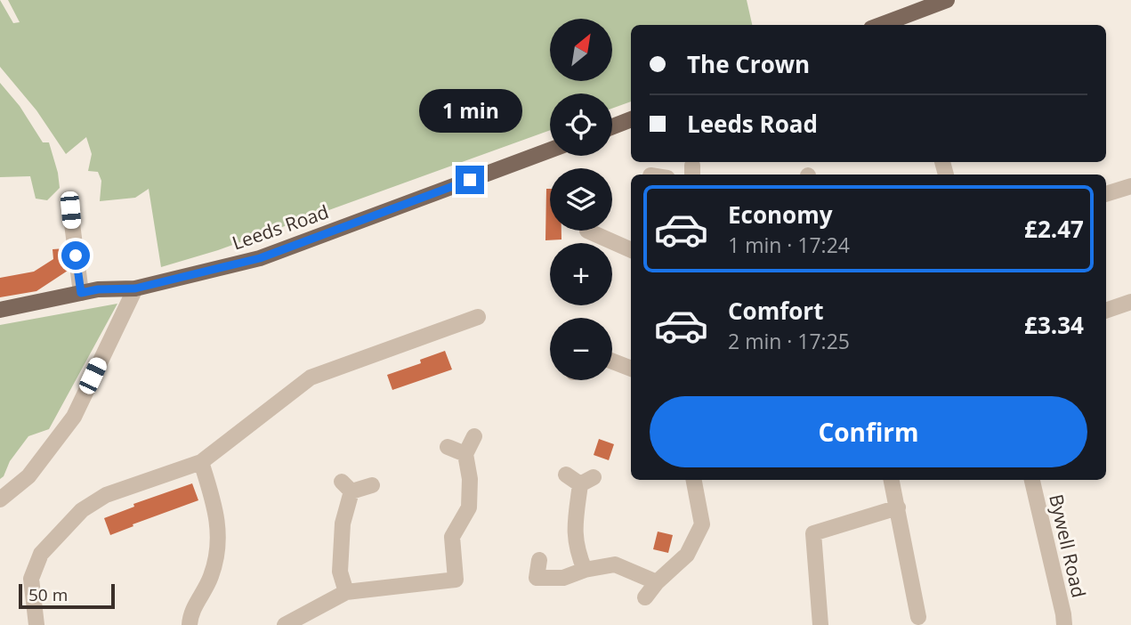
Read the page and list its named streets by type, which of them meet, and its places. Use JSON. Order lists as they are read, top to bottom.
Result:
{
  "streets": {
    "main road": ["Leeds Road"],
    "street": ["Bywell Road"]
  },
  "scale_bar": "50 m",
  "north": "top right",
  "page": {
    "map_buttons": ["+", "−"],
    "banner": ["The Crown", "Leeds Road"],
    "bubble": "1 min",
    "list": [
      {
        "name": "Economy",
        "note": "1 min · 17:24",
        "value": "£2.47"
      },
      {
        "name": "Comfort",
        "note": "2 min · 17:25",
        "value": "£3.34"
      }
    ],
    "buttons": "Confirm",
    "scale": "50 m"
  }
}
